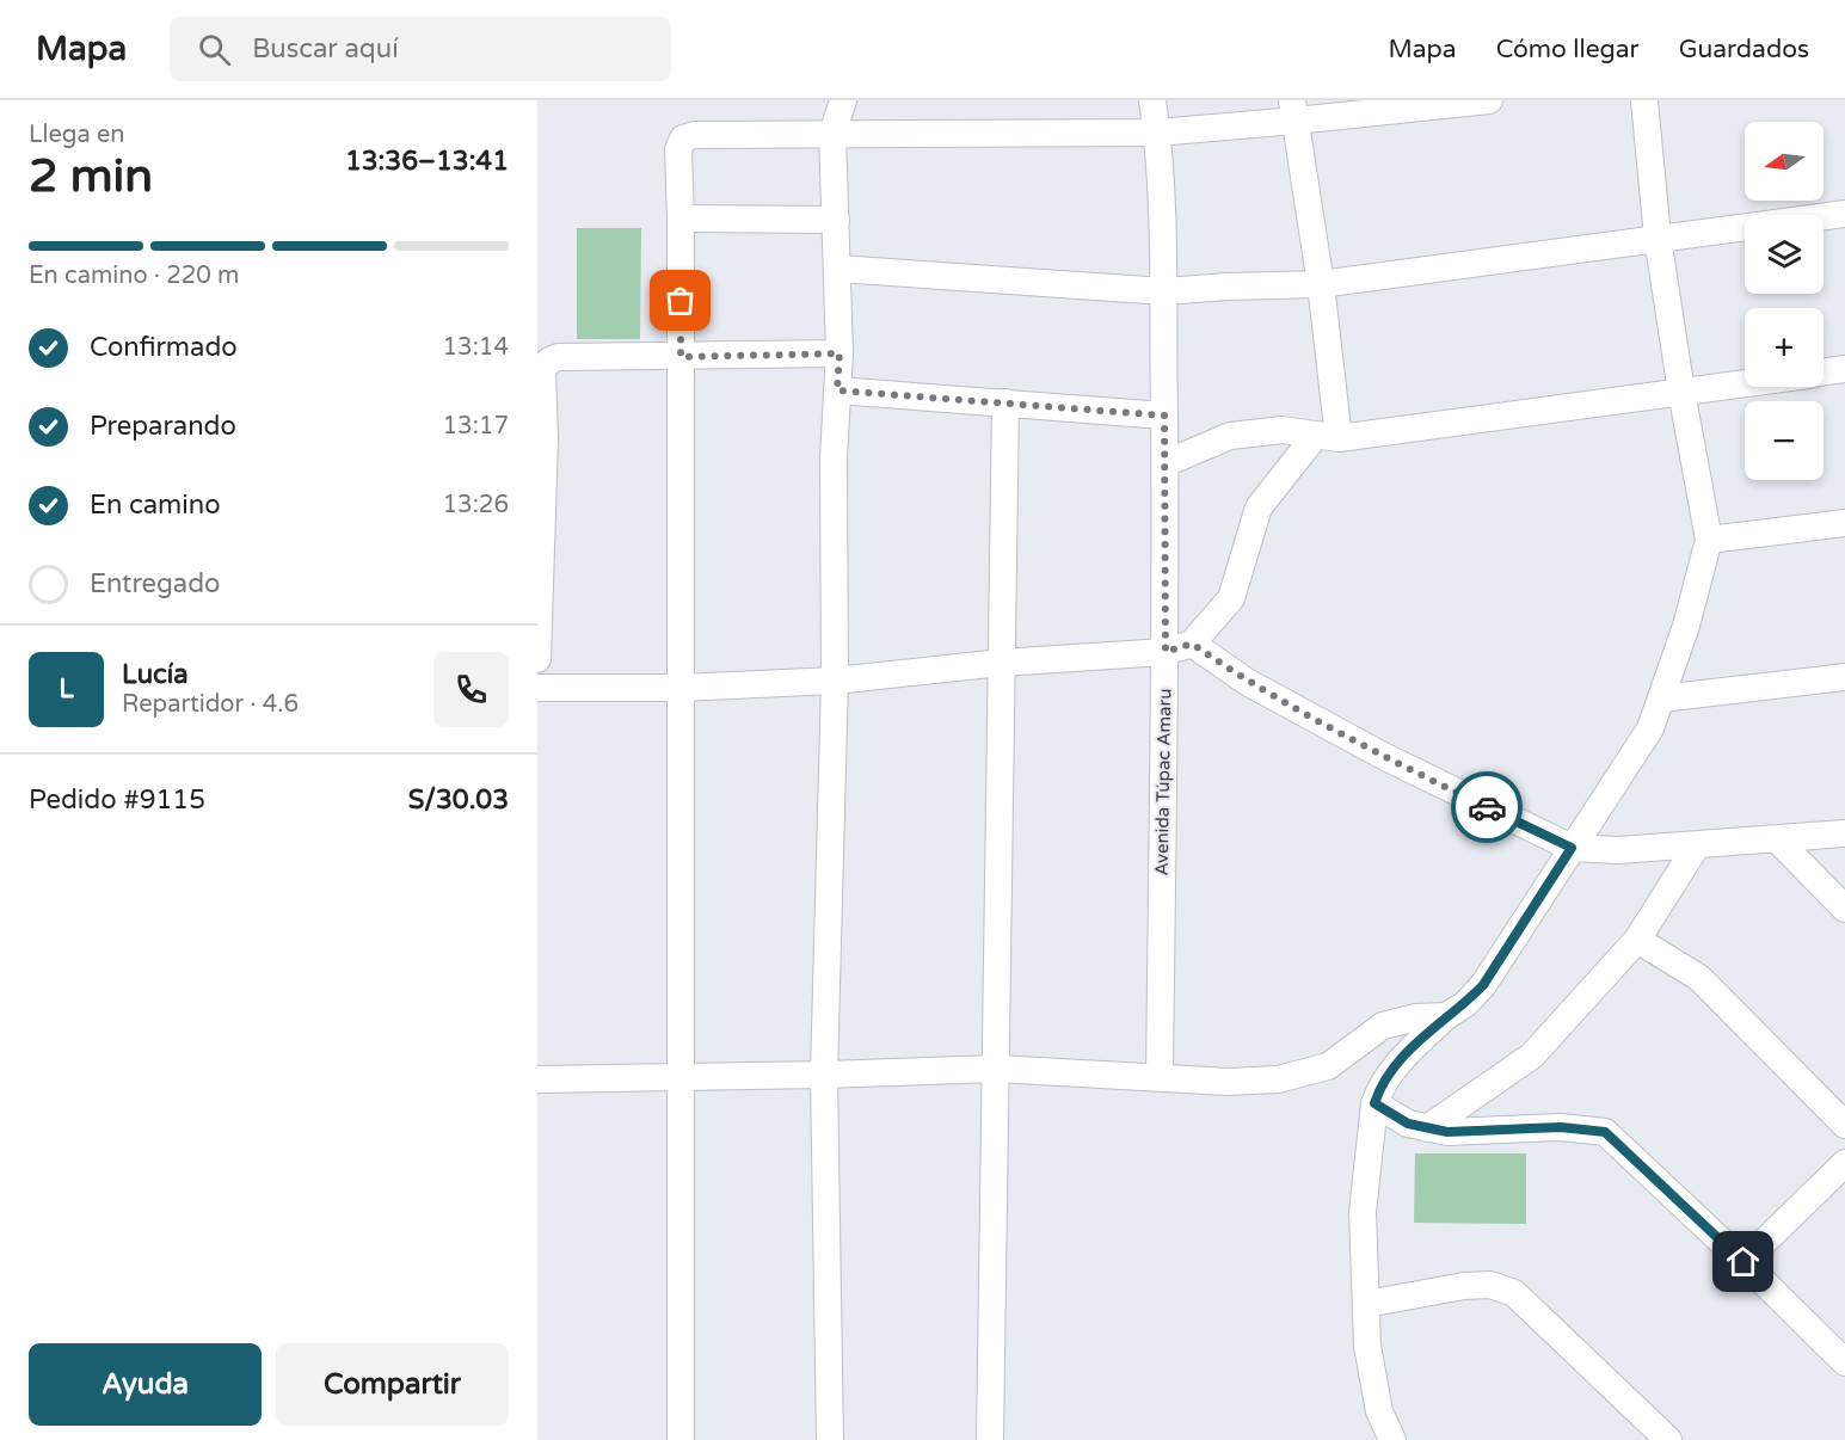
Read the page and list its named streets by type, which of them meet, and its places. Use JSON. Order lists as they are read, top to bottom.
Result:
{
  "streets": {
    "street": ["Avenida Túpac Amaru"]
  },
  "north": "left",
  "page": {
    "header": "Mapa",
    "search": "Buscar aquí",
    "nav": ["Mapa", "Cómo llegar", "Guardados"],
    "heading": ["2 min", "Llega en", "13:36–13:41"],
    "panel": [
      "Lucía",
      "Repartidor · 4.6",
      "Pedido #9115",
      "S/30.03"
    ],
    "map_buttons": ["+", "−"],
    "bar": "En camino · 220 m",
    "list": [
      ["Confirmado", "13:14"],
      ["Preparando", "13:17"],
      ["En camino", "13:26"],
      "Entregado"
    ],
    "round": "L",
    "buttons": ["Ayuda", "Compartir"]
  }
}
